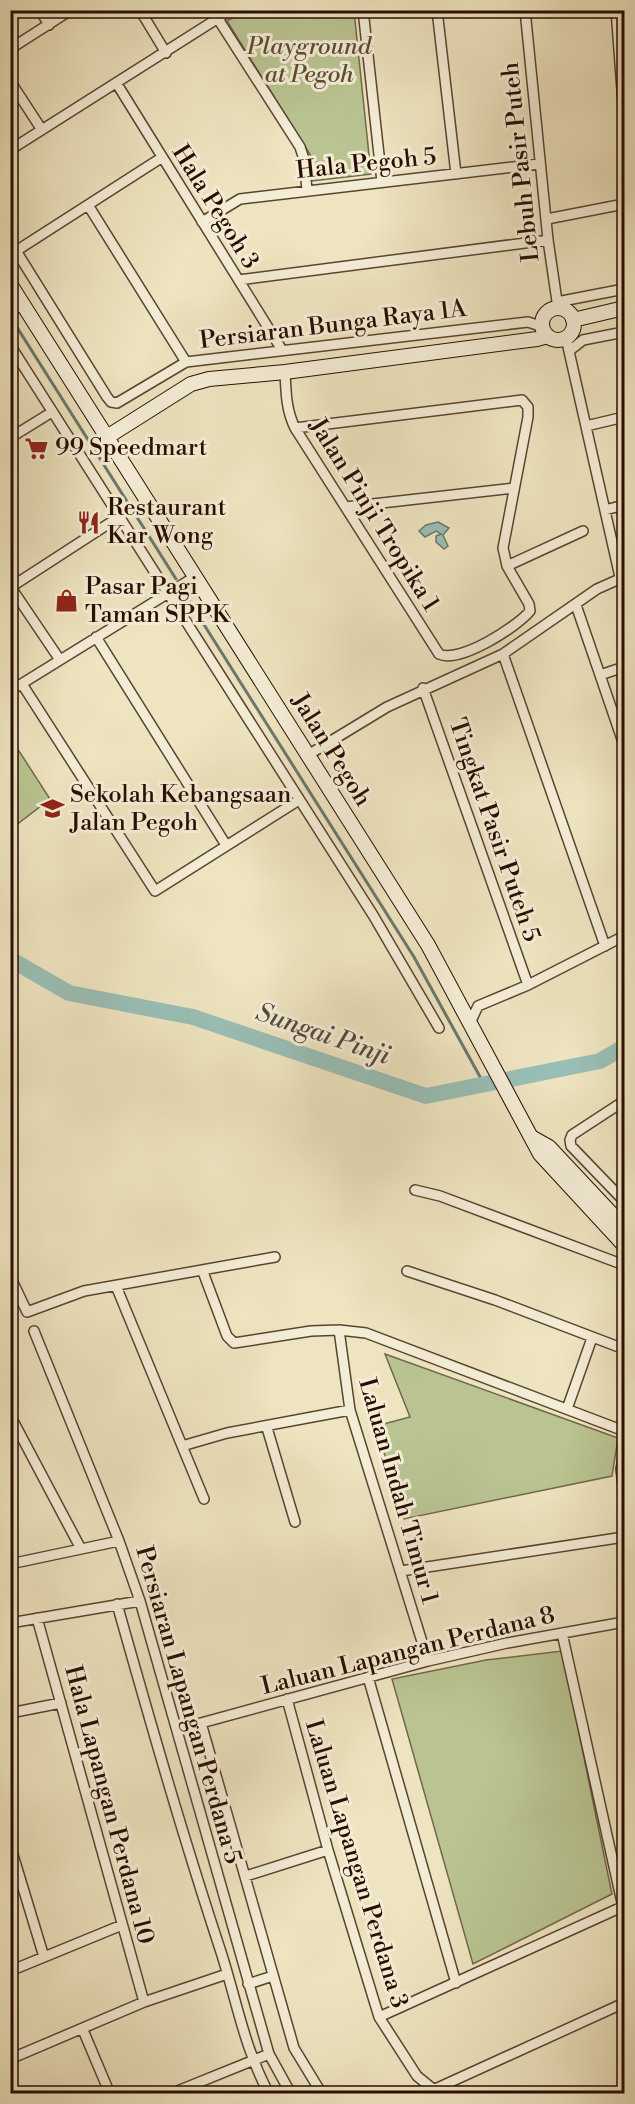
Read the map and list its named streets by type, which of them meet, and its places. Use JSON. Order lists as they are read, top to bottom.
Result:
{
  "streets": {
    "street": [
      "Lebuh Pasir Puteh",
      "Hala Pegoh 5",
      "Hala Pegoh 3",
      "Persiaran Bunga Raya 1A",
      "Jalan Pinji Tropika 1",
      "Jalan Pegoh",
      "Tingkat Pasir Puteh 5",
      "Laluan Indah Timur 1",
      "Laluan Lapangan Perdana 8",
      "Persiaran Lapangan Perdana 5",
      "Hala Lapangan Perdana 10",
      "Laluan Lapangan Perdana 3"
    ]
  },
  "crossings": [
    ["Lebuh Pasir Puteh", "Hala Pegoh 5"],
    ["Hala Pegoh 5", "Hala Pegoh 3"],
    ["Hala Pegoh 3", "Persiaran Bunga Raya 1A"],
    ["Laluan Indah Timur 1", "Laluan Lapangan Perdana 8"],
    ["Laluan Lapangan Perdana 8", "Persiaran Lapangan Perdana 5"],
    ["Laluan Lapangan Perdana 8", "Laluan Lapangan Perdana 3"]
  ],
  "water": ["Sungai Pinji"],
  "parks": ["Playground at Pegoh"],
  "places": {
    "supermarket": ["99 Speedmart"],
    "restaurant": ["Restaurant Kar Wong"],
    "shop": ["Pasar Pagi Taman SPPK"],
    "school or university": ["Sekolah Kebangsaan Jalan Pegoh"]
  }
}
